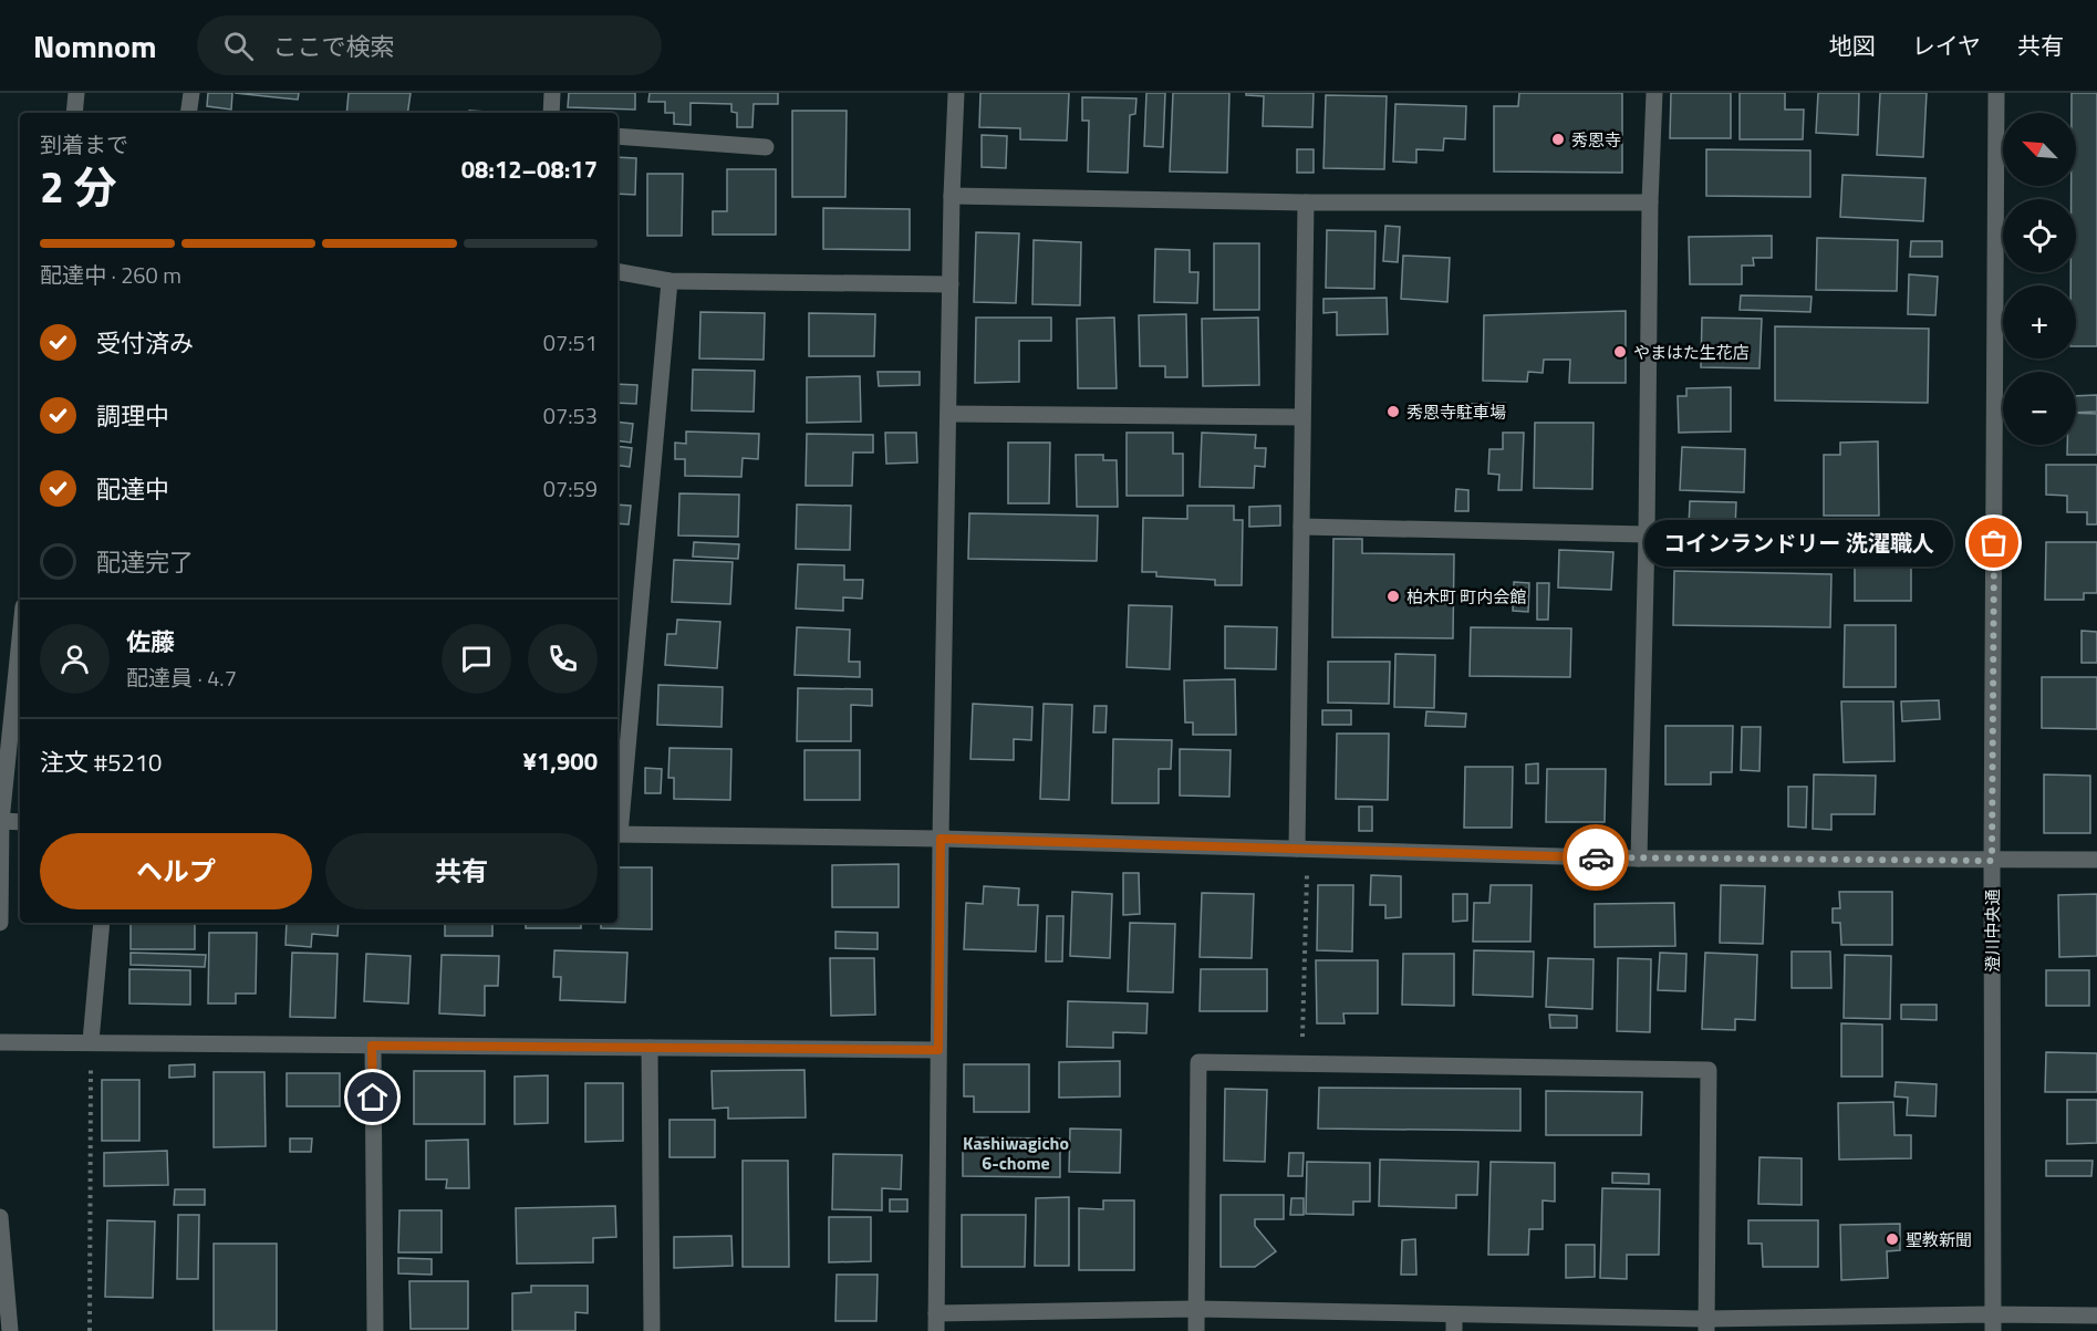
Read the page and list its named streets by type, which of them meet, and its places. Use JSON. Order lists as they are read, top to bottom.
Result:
{
  "streets": {
    "street": ["澄川中央通"]
  },
  "districts": ["Kashiwagicho 6-chome"],
  "places": [
    "秀恩寺",
    "やまはた生花店",
    "秀恩寺駐車場",
    "コインランドリー 洗濯職人",
    "柏木町 町内会館",
    "聖教新聞"
  ],
  "north": "top left",
  "page": {
    "header": "Nomnom",
    "search": "ここで検索",
    "nav": ["地図", "レイヤ", "共有"],
    "map_buttons": ["+", "−"],
    "heading": ["2 分", "到着まで", "08:12–08:17"],
    "panel": [
      "佐藤",
      "配達員 · 4.7",
      "注文 #5210",
      "¥1,900"
    ],
    "bar": "配達中 · 260 m",
    "list": [
      ["受付済み", "07:51"],
      ["調理中", "07:53"],
      ["配達中", "07:59"],
      "配達完了"
    ],
    "bubble": "コインランドリー 洗濯職人",
    "buttons": ["ヘルプ", "共有"]
  }
}
